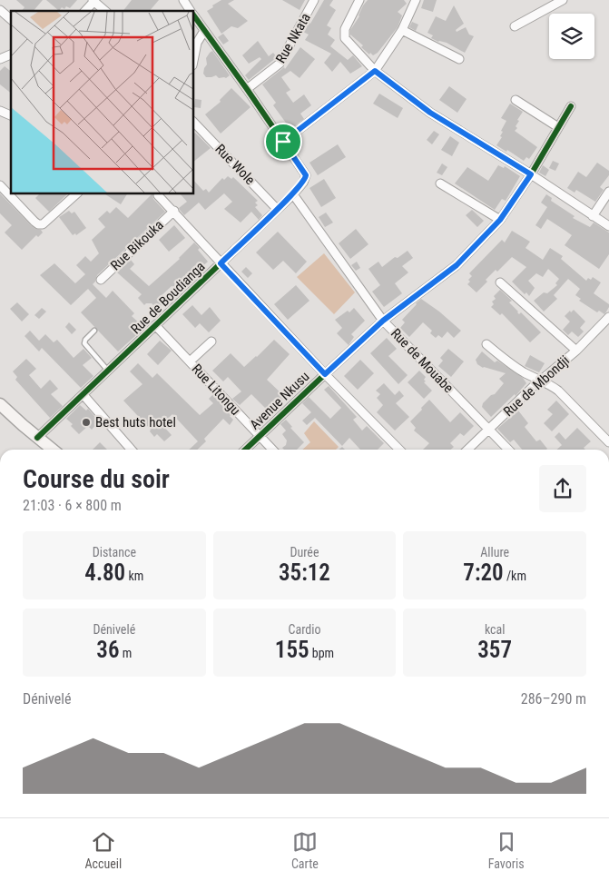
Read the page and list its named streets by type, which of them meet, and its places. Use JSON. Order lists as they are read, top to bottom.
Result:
{
  "streets": {
    "street": [
      "Rue Nkata",
      "Rue Wole",
      "Rue Bikouka",
      "Rue de Boudianga",
      "Rue de Mouabe",
      "Rue de Mbondji",
      "Rue Litongu",
      "Avenue Nkusu"
    ]
  },
  "crossings": [
    ["Rue Nkata", "Rue de Boudianga"],
    ["Rue Wole", "Rue de Boudianga"],
    ["Rue de Boudianga", "Rue de Mouabe"],
    ["Rue de Boudianga", "Rue Litongu"],
    ["Rue de Mouabe", "Rue de Mbondji"],
    ["Rue de Mouabe", "Avenue Nkusu"],
    ["Rue Litongu", "Avenue Nkusu"]
  ],
  "places": ["Best huts hotel"],
  "page": {
    "heading": ["Course du soir", "21:03 · 6 × 800 m"],
    "stats": [
      ["Distance", "4.80 km"],
      ["Durée", "35:12"],
      ["Allure", "7:20 /km"],
      ["Dénivelé", "36 m"],
      ["Cardio", "155 bpm"],
      ["kcal", "357"]
    ],
    "chart": ["Dénivelé", "286–290 m"],
    "tabs": ["Accueil", "Carte", "Favoris"]
  }
}
